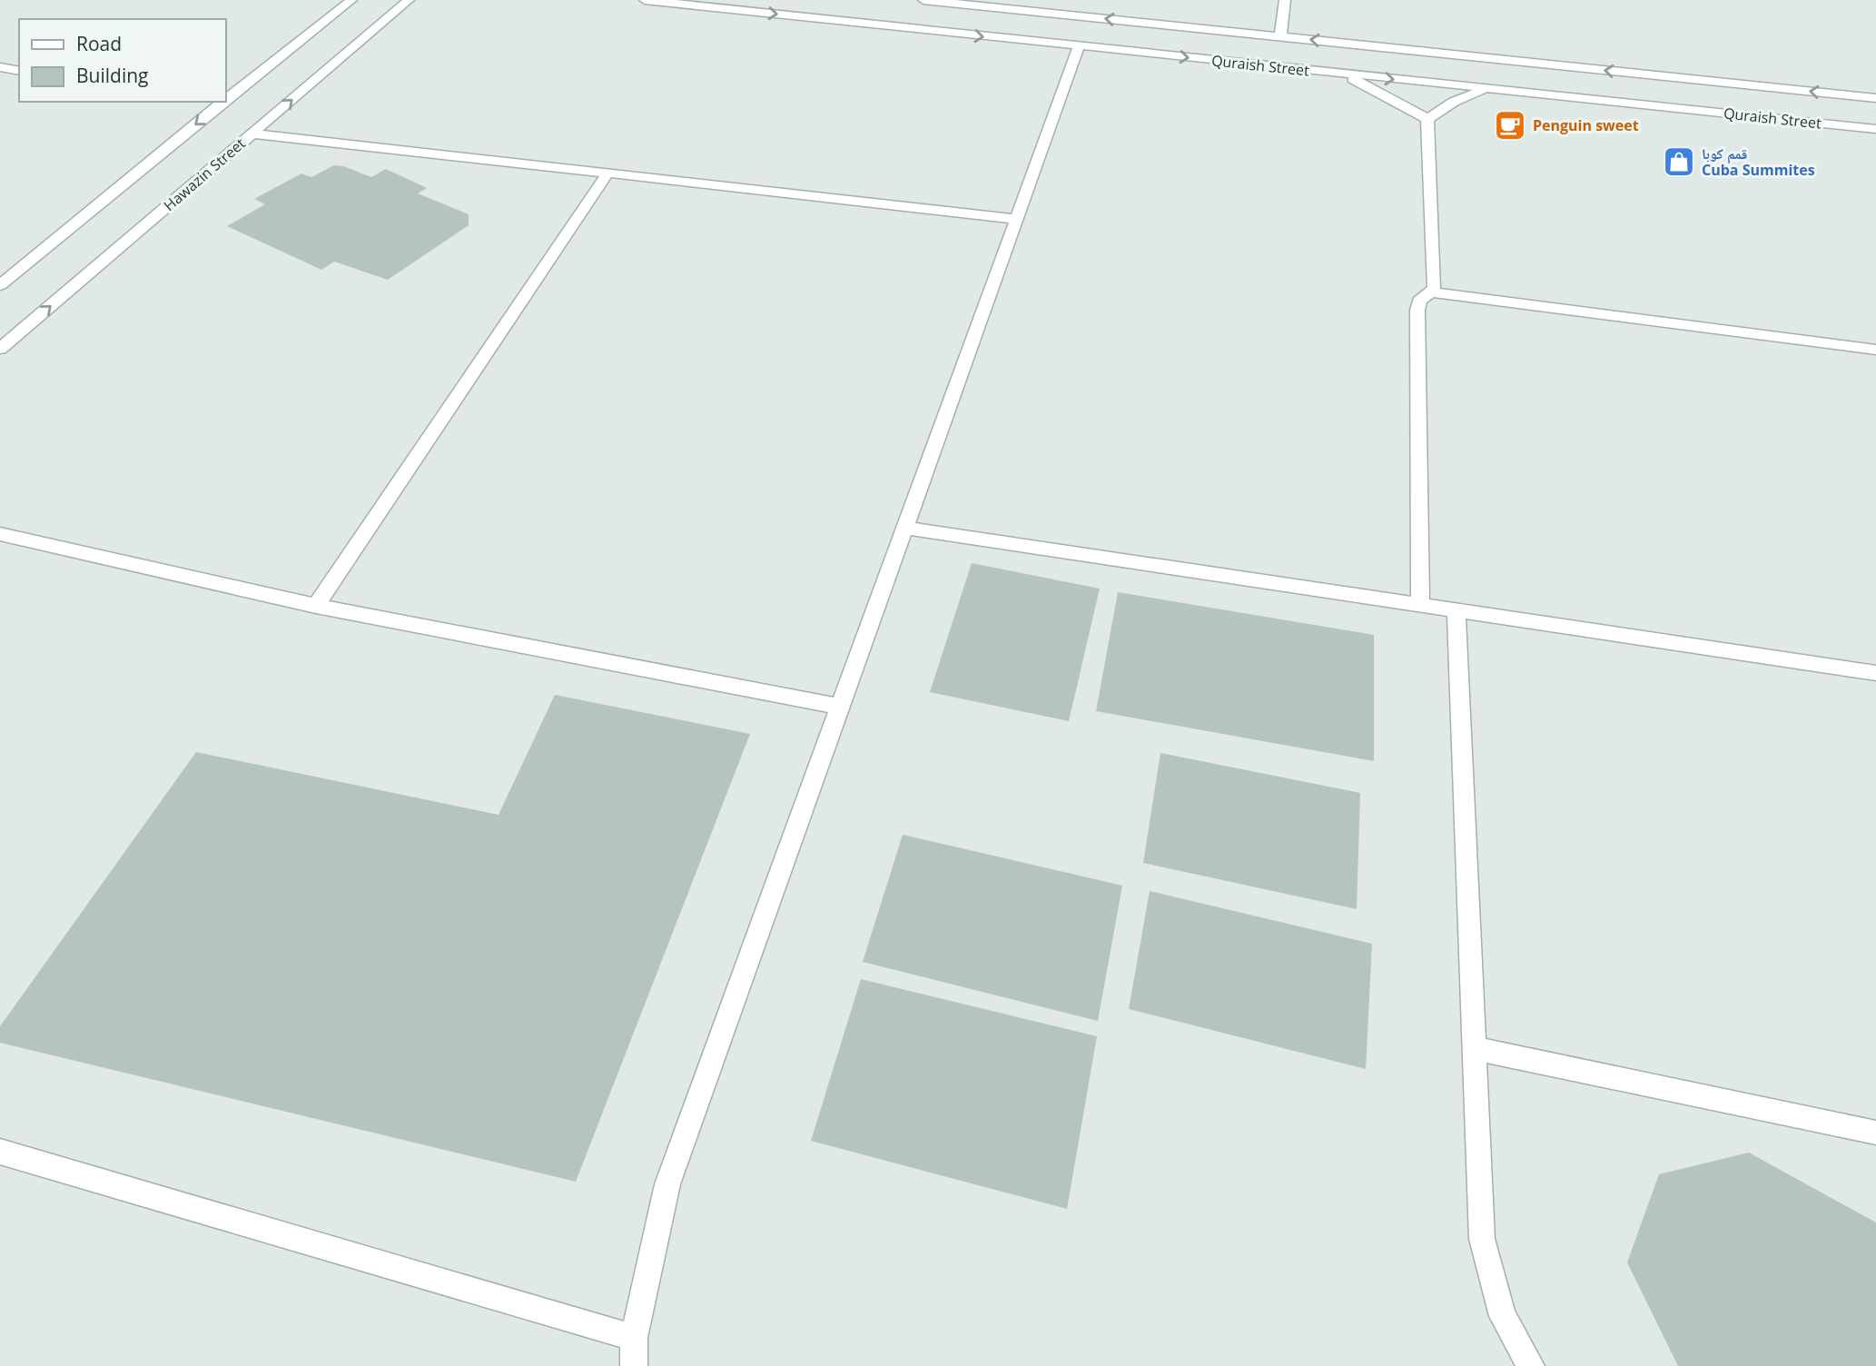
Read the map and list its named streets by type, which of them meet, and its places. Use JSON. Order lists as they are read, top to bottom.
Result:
{
  "streets": {
    "street": ["Quraish Street", "Hawazin Street"]
  },
  "places": {
    "cafe": ["Penguin sweet"],
    "shop": ["قمم كوبا Cuba Summites"]
  },
  "legend": ["Road", "Building"]
}
